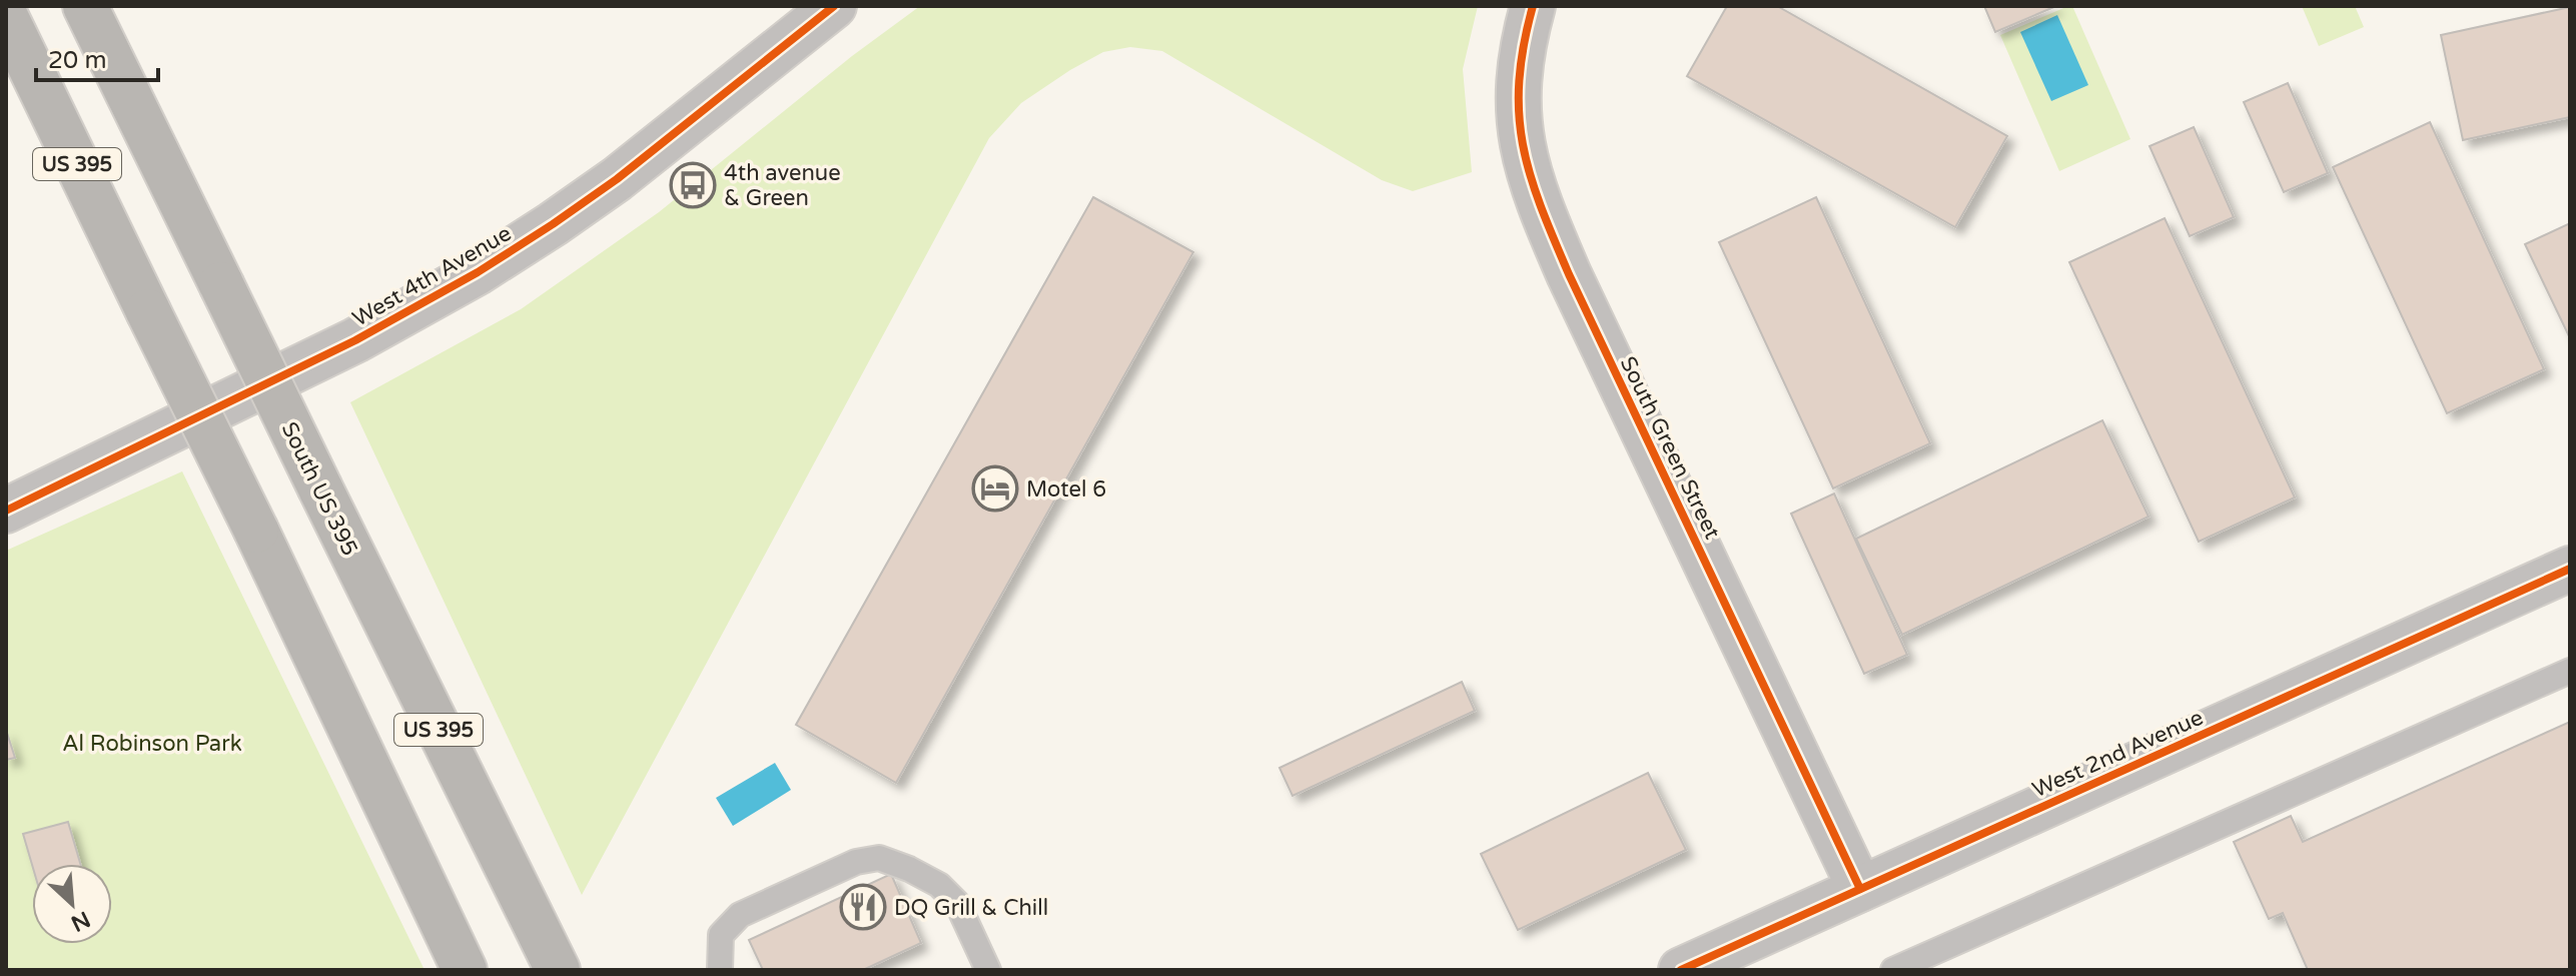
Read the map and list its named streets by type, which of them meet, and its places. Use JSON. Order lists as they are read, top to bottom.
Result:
{
  "streets": {
    "highway": ["US 395", "South US 395"],
    "street": ["West 4th Avenue", "South Green Street", "West 2nd Avenue"]
  },
  "crossings": [
    ["South Green Street", "West 2nd Avenue"]
  ],
  "parks": ["Al Robinson Park"],
  "places": {
    "bus stop": ["4th avenue & Green"],
    "hotel": ["Motel 6"],
    "restaurant": ["DQ Grill & Chill"]
  },
  "scale_bar": "20 m",
  "north": "bottom right"
}
